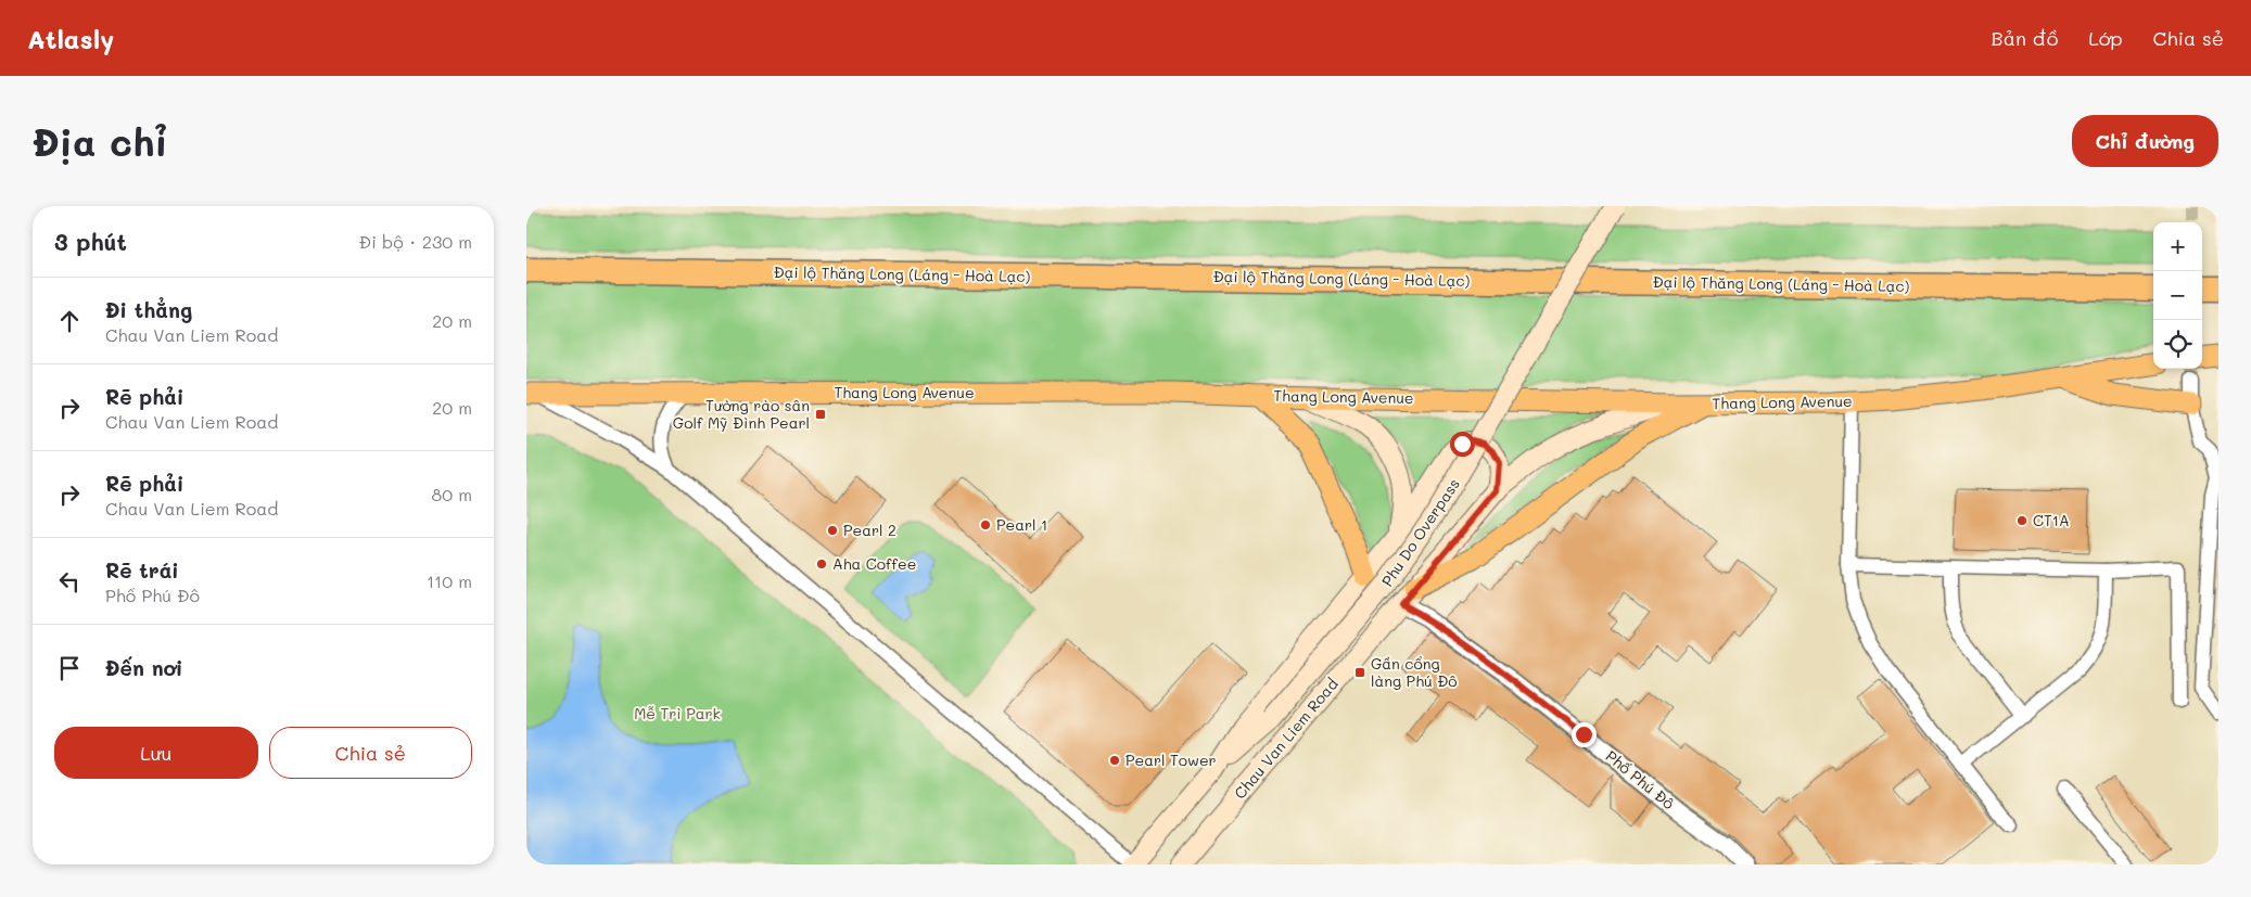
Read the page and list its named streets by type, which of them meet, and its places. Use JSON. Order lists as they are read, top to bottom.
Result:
{
  "streets": {
    "highway": ["Đại lộ Thăng Long (Láng - Hoà Lạc)"],
    "main road": ["Thang Long Avenue", "Phu Do Overpass", "Chau Van Liem Road"],
    "street": ["Phố Phú Đô"]
  },
  "crossings": [
    ["Thang Long Avenue", "Chau Van Liem Road"],
    ["Chau Van Liem Road", "Phố Phú Đô"]
  ],
  "parks": ["Mễ Trì Park"],
  "places": {
    "transit": ["Tường rào sân Golf Mỹ Đình Pearl", "Gần cổng làng Phú Đô"],
    "other": [
      "CT1A",
      "Pearl 1",
      "Pearl 2",
      "Aha Coffee",
      "Pearl Tower"
    ]
  },
  "page": {
    "header": "Atlasly",
    "nav": ["Bản đồ", "Lớp", "Chia sẻ"],
    "buttons": [
      "Chỉ đường",
      ["Lưu", "Chia sẻ"]
    ],
    "title": "Địa chỉ",
    "heading": ["3 phút", "Đi bộ · 230 m"],
    "map_buttons": ["+", "−"],
    "list": [
      ["Đi thẳng", "Chau Van Liem Road", "20 m"],
      ["Rẽ phải", "Chau Van Liem Road", "20 m"],
      ["Rẽ phải", "Chau Van Liem Road", "80 m"],
      ["Rẽ trái", "Phố Phú Đô", "110 m"],
      "Đến nơi"
    ]
  }
}
